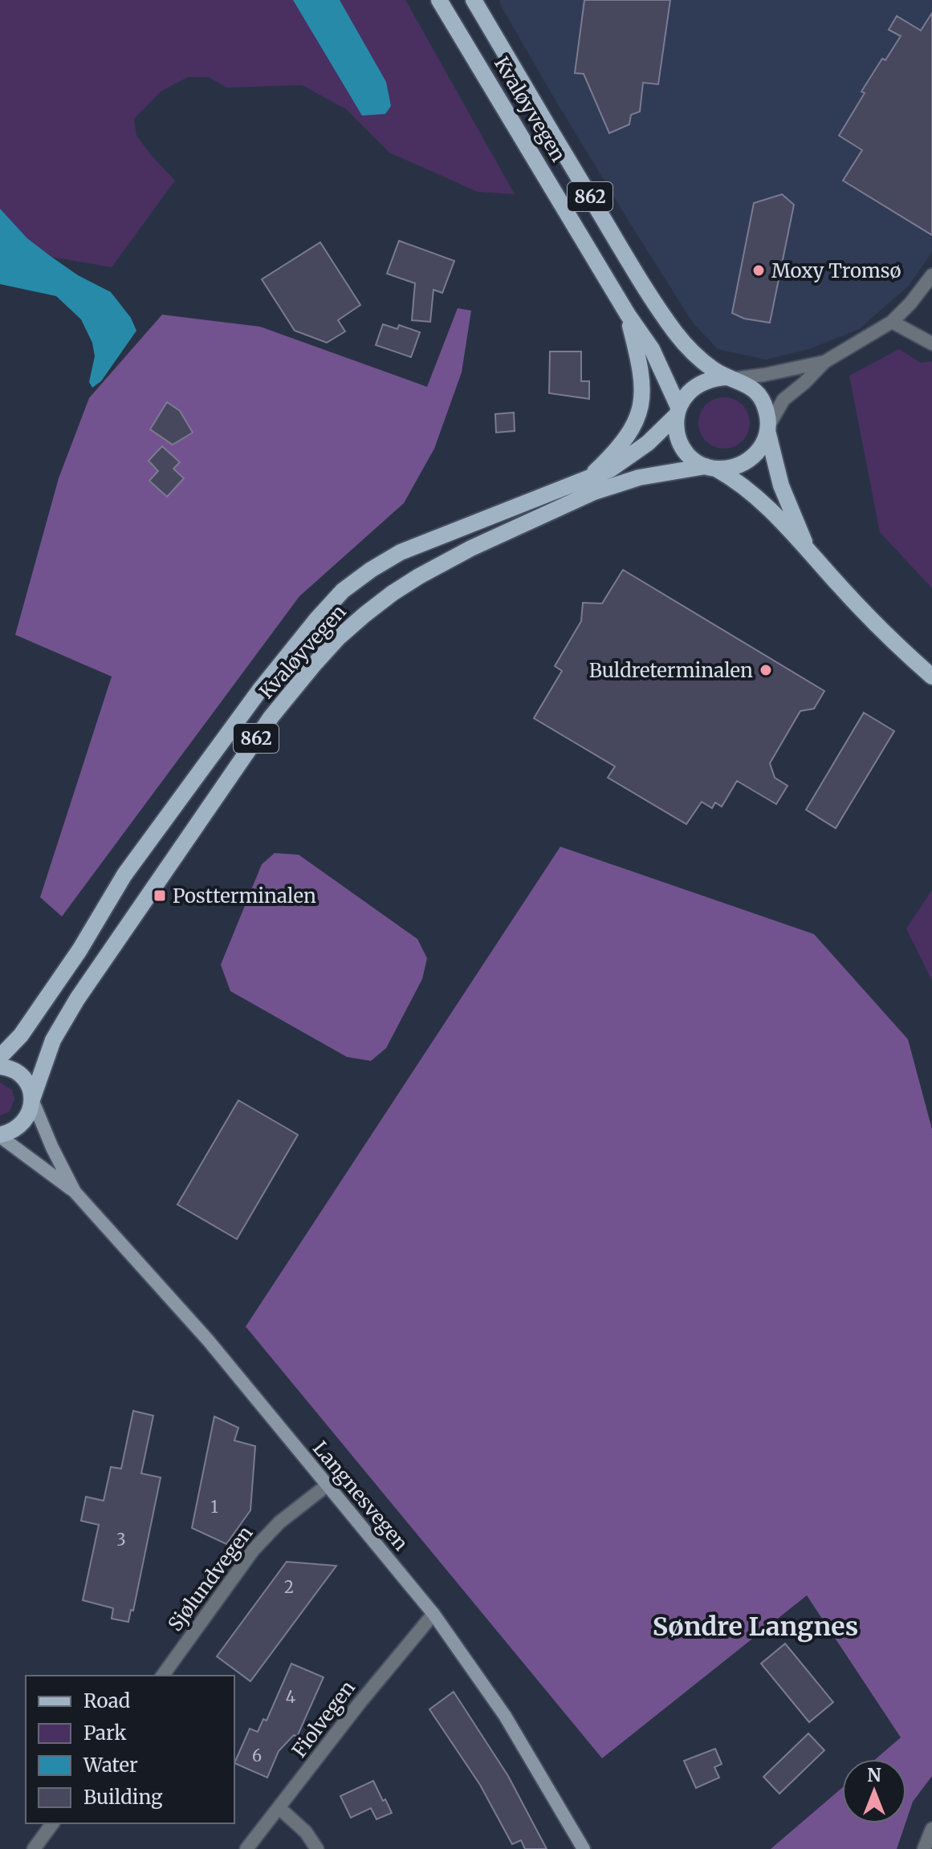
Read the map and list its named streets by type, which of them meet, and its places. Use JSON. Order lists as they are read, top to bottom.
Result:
{
  "streets": {
    "main road": ["Kvaløyvegen", "862"],
    "street": ["Langnesvegen", "Sjølundvegen", "Fiolvegen"]
  },
  "crossings": [
    ["Kvaløyvegen", "862"],
    ["Kvaløyvegen", "Langnesvegen"],
    ["862", "Langnesvegen"],
    ["Langnesvegen", "Sjølundvegen"],
    ["Langnesvegen", "Fiolvegen"]
  ],
  "districts": ["Søndre Langnes"],
  "places": {
    "other": ["Moxy Tromsø", "Buldreterminalen"],
    "transit": ["Postterminalen"]
  },
  "house_numbers": [
    "1",
    "3",
    "2",
    "4",
    "6"
  ],
  "legend": [
    "Road",
    "Park",
    "Water",
    "Building"
  ],
  "north": "top"
}
